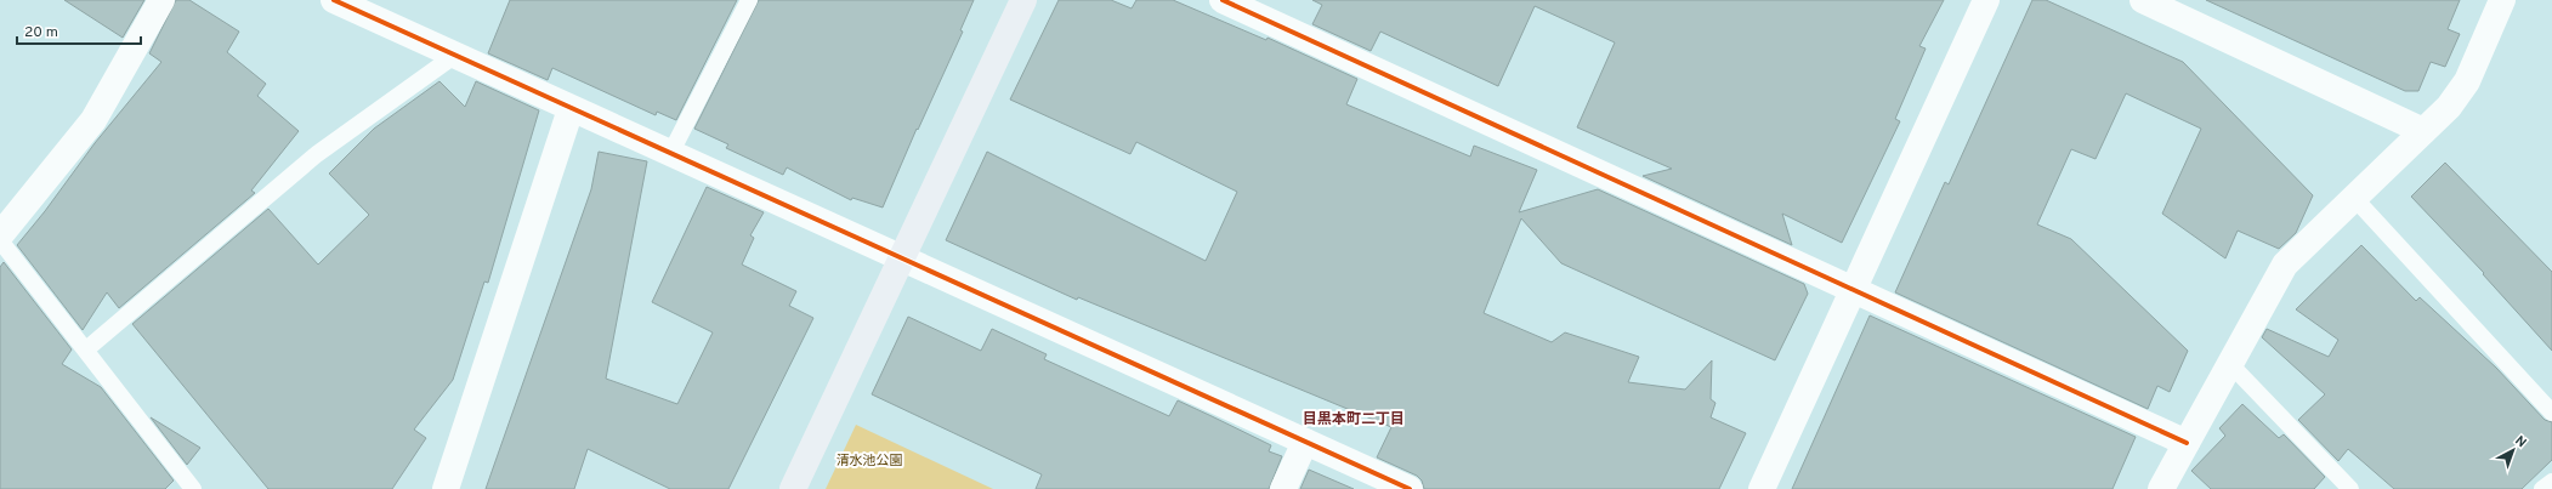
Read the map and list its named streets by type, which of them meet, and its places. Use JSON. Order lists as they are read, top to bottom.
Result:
{
  "districts": ["目黒本町二丁目"],
  "parks": ["清水池公園"],
  "scale_bar": "20 m",
  "north": "top right"
}
